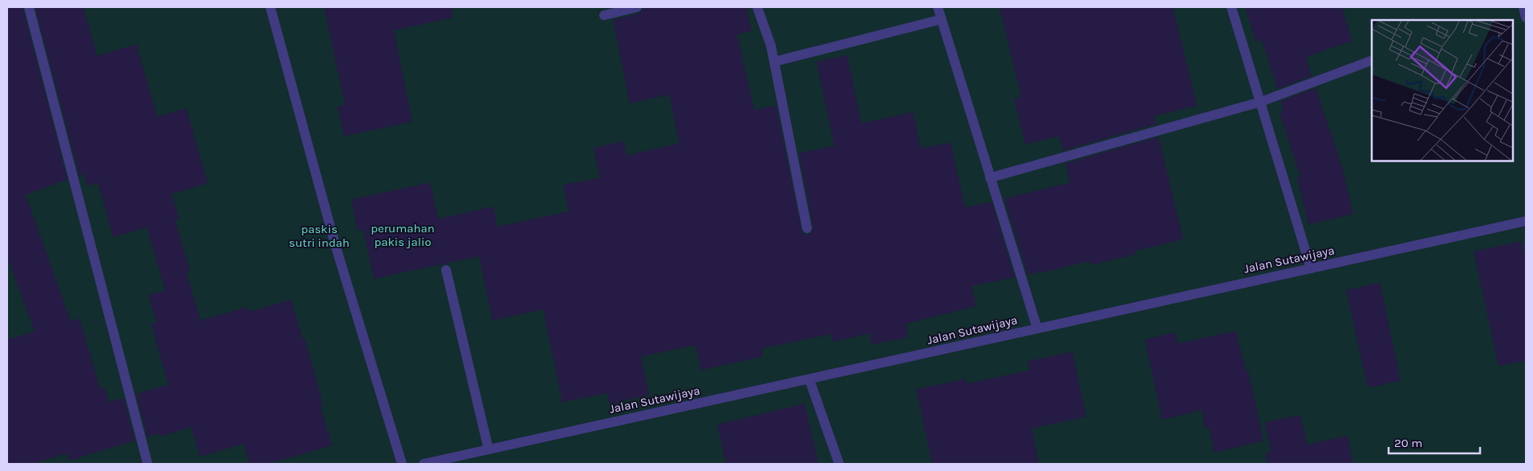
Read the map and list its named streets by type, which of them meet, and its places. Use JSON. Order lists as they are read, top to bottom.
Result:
{
  "streets": {
    "street": ["Jalan Sutawijaya"]
  },
  "parks": ["perumahan pakis jalio", "paskis sutri indah"],
  "scale_bar": "20 m"
}
